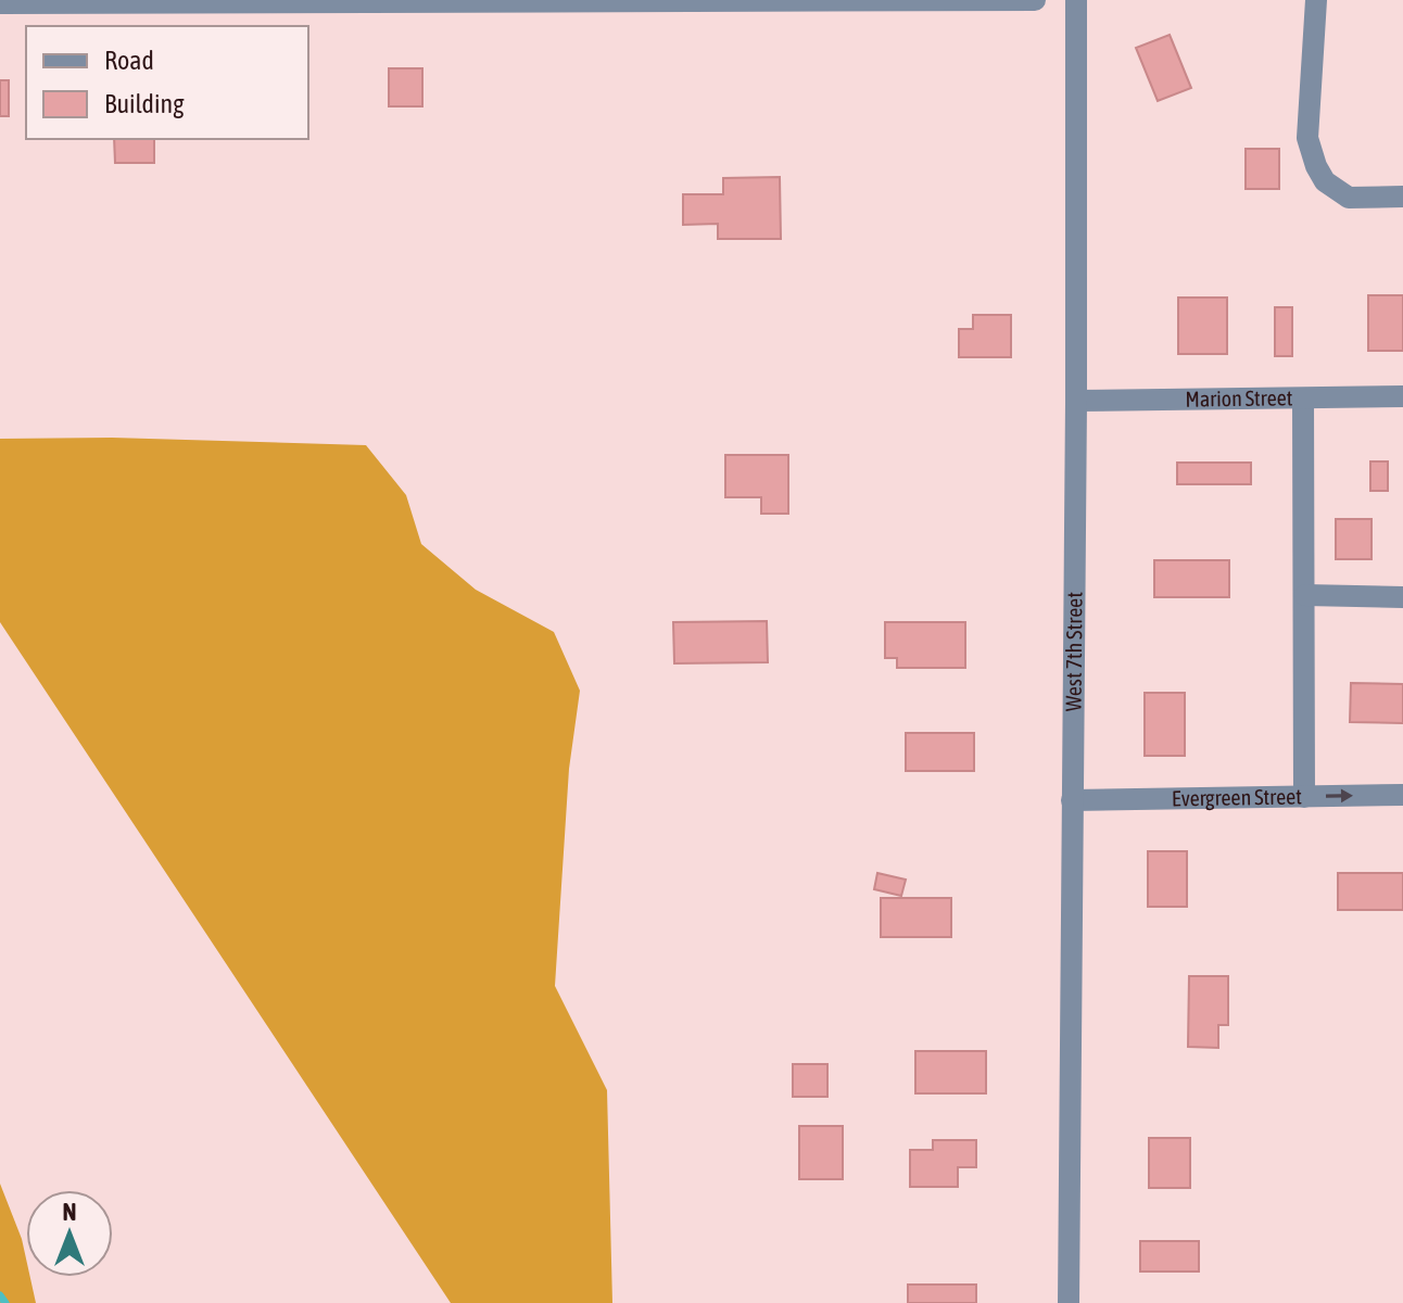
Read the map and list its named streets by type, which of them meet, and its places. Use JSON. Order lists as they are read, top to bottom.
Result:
{
  "streets": {
    "street": ["Marion Street", "West 7th Street", "Evergreen Street"]
  },
  "crossings": [
    ["Marion Street", "West 7th Street"],
    ["West 7th Street", "Evergreen Street"]
  ],
  "legend": ["Road", "Building"],
  "north": "top"
}
